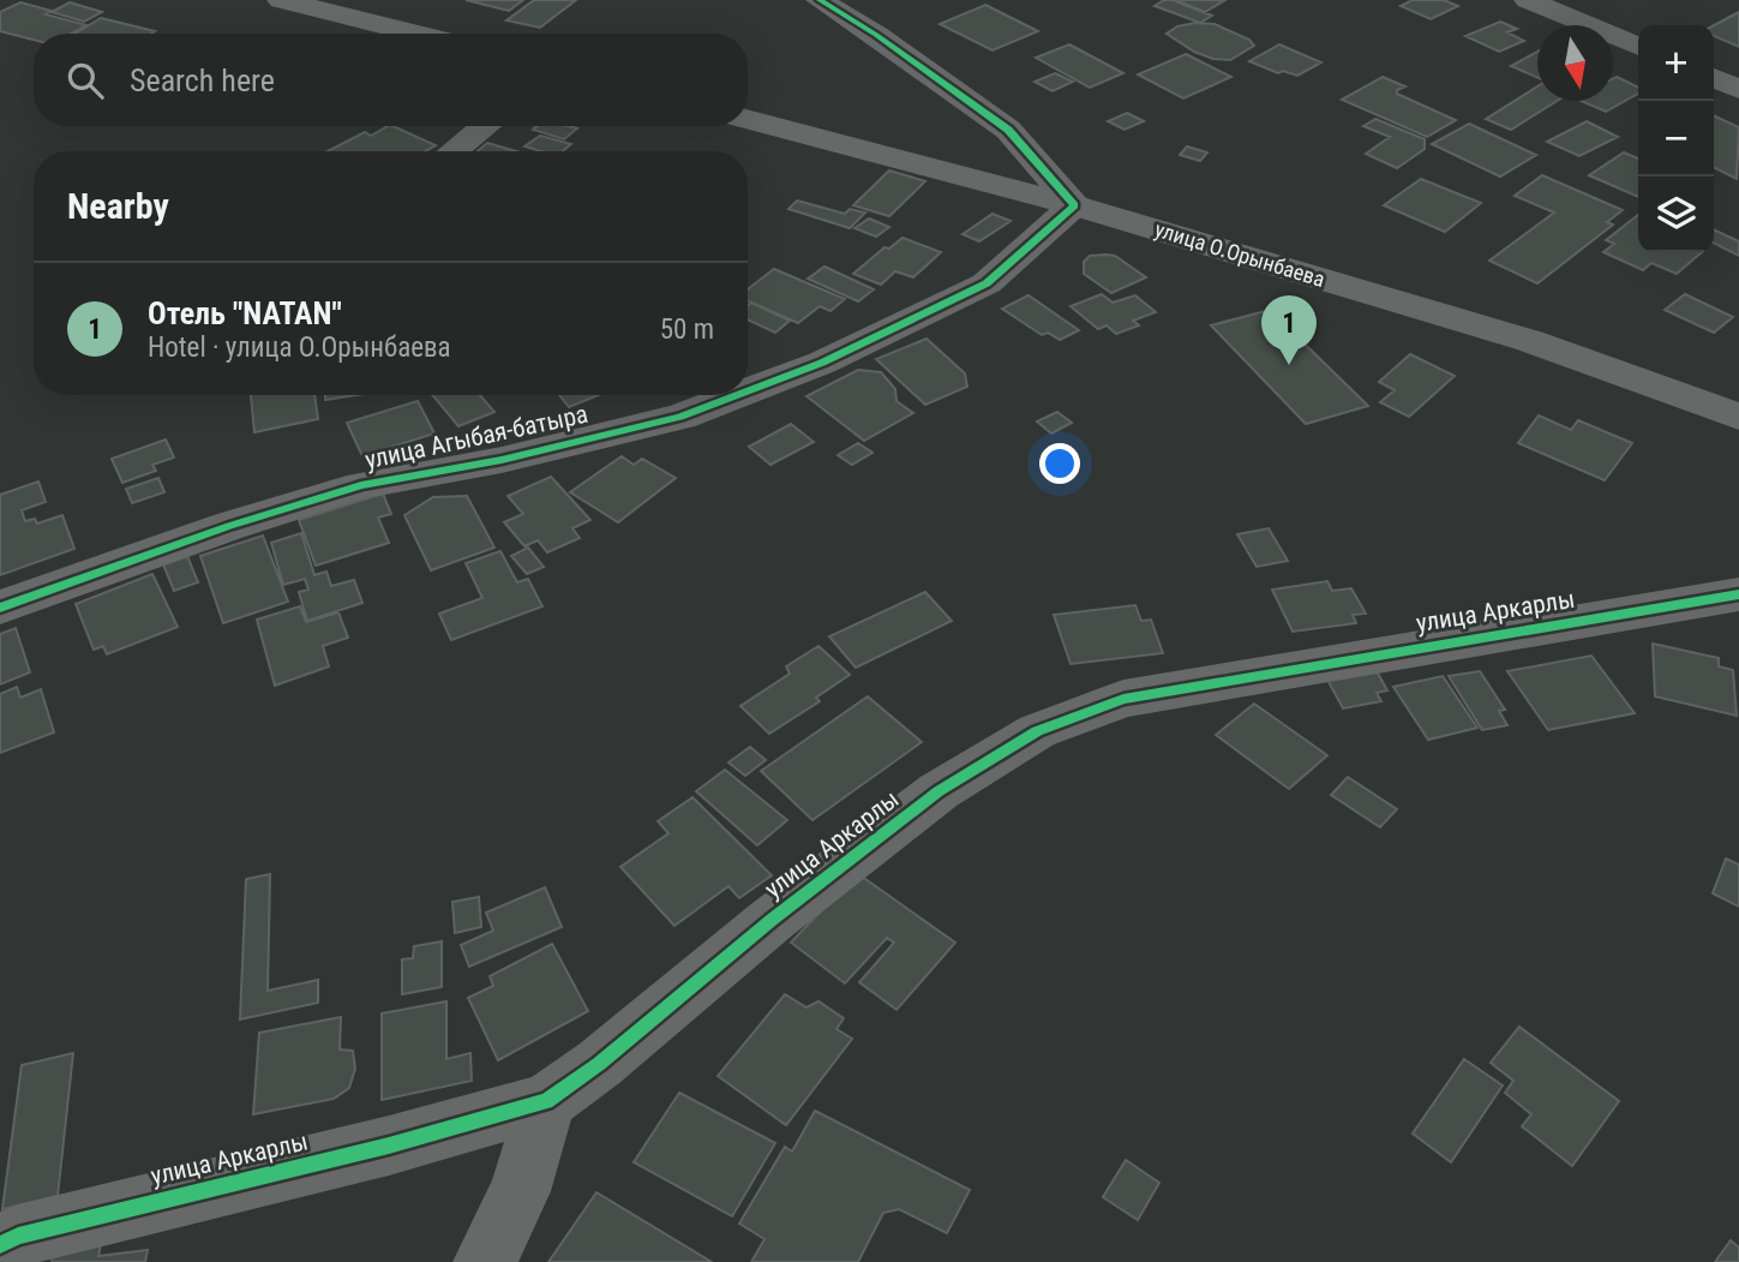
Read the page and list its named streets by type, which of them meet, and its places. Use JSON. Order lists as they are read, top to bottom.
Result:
{
  "streets": {
    "street": ["улица О.Орынбаева", "улица Агыбая-батыра", "улица Аркарлы"]
  },
  "crossings": [
    ["улица О.Орынбаева", "улица Агыбая-батыра"]
  ],
  "north": "bottom",
  "page": {
    "map_buttons": ["+", "−"],
    "search": "Search here",
    "heading": "Nearby",
    "list": [
      {
        "mark": "1",
        "name": "Отель \"NATAN\"",
        "note": "Hotel · улица О.Орынбаева",
        "value": "50 m"
      }
    ],
    "pins": "1"
  }
}
